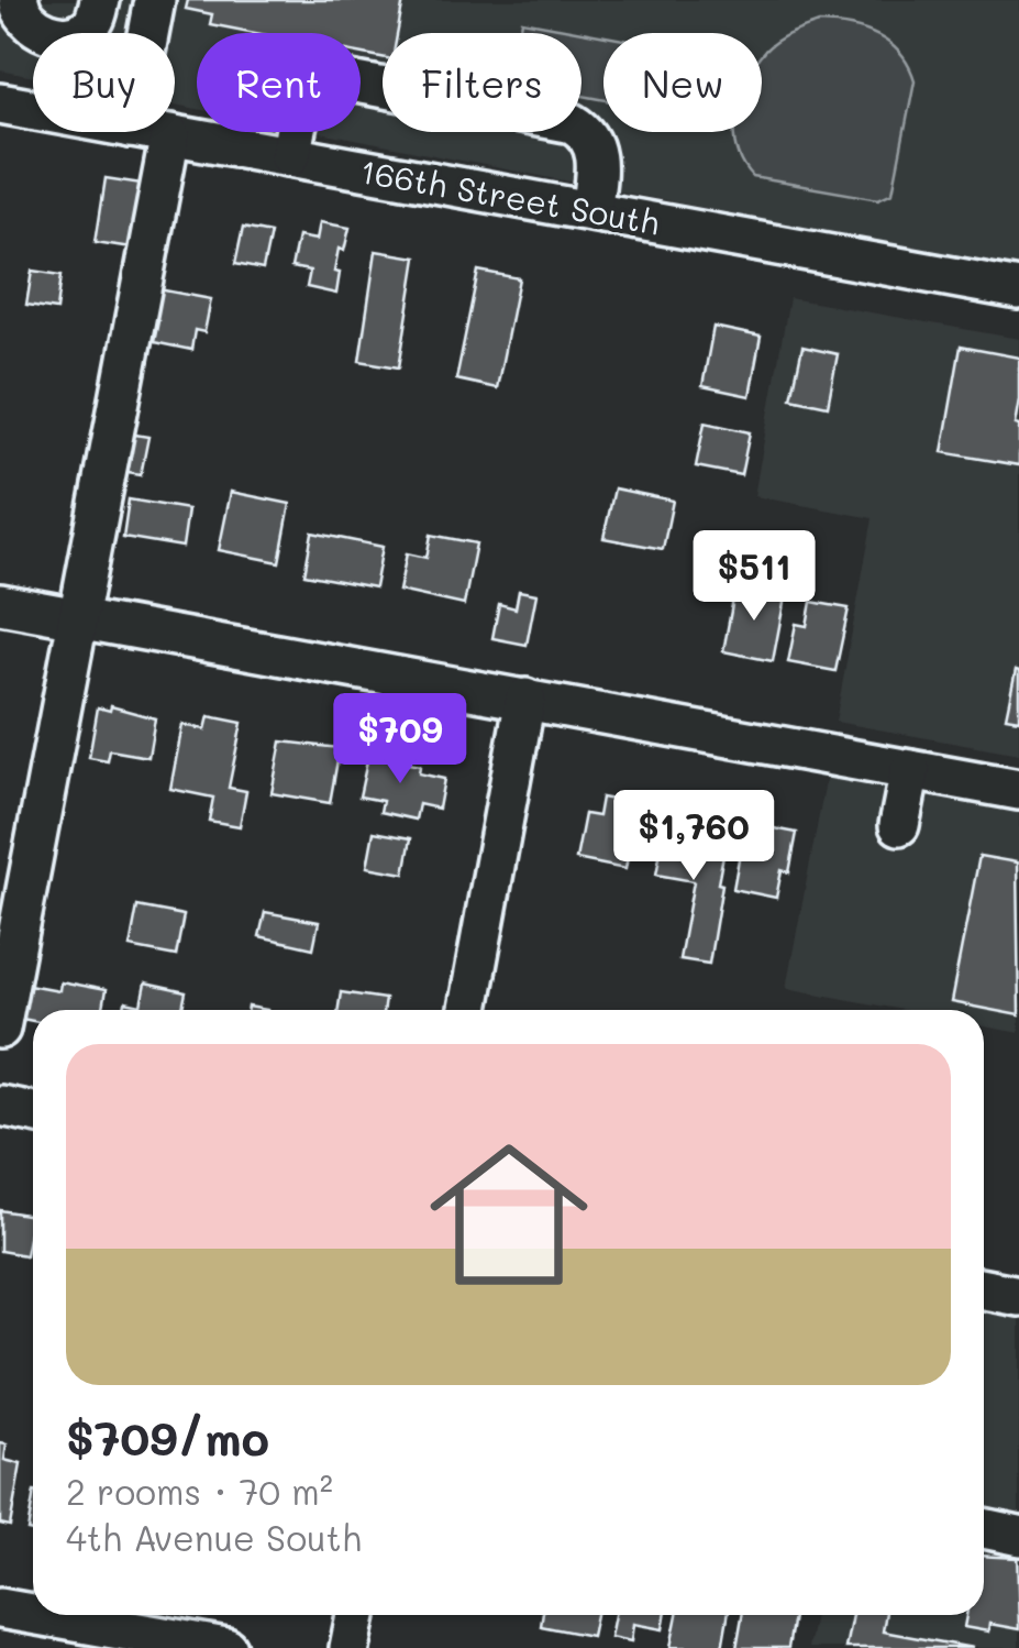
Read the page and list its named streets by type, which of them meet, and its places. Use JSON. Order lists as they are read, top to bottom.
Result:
{
  "streets": {
    "street": ["166th Street South"]
  },
  "page": {
    "chip": [
      "Buy",
      "Rent",
      "Filters",
      "New"
    ],
    "price": ["$511", "$709", "$1,760"],
    "list": [
      {
        "name": "$709/mo",
        "note": "2 rooms · 70 m² · 4th Avenue South"
      }
    ]
  }
}
